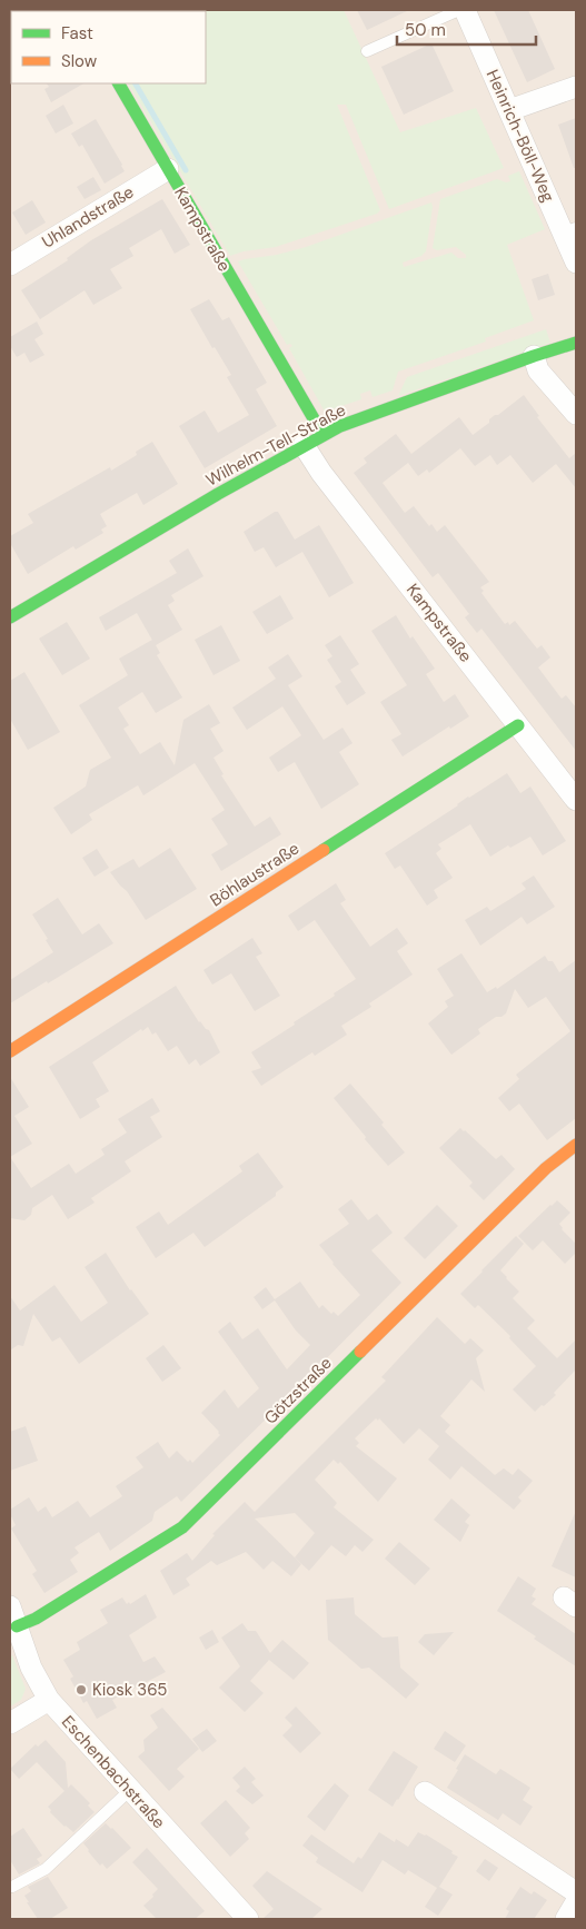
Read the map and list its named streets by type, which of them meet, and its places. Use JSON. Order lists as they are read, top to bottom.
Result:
{
  "streets": {
    "street": [
      "Heinrich-Böll-Weg",
      "Uhlandstraße",
      "Kampstraße",
      "Wilhelm-Tell-Straße",
      "Böhlaustraße",
      "Götzstraße",
      "Eschenbachstraße"
    ]
  },
  "crossings": [
    ["Uhlandstraße", "Kampstraße"],
    ["Kampstraße", "Wilhelm-Tell-Straße"],
    ["Kampstraße", "Böhlaustraße"],
    ["Götzstraße", "Eschenbachstraße"]
  ],
  "places": ["Kiosk 365"],
  "legend": ["Fast", "Slow"],
  "scale_bar": "50 m"
}
